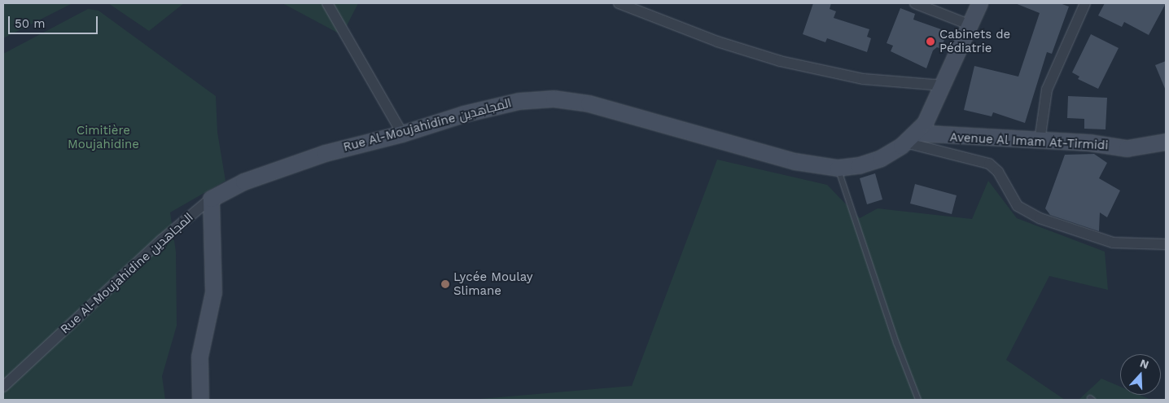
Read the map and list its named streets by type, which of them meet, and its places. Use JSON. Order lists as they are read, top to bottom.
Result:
{
  "streets": {
    "street": ["Rue Al-Moujahidine المجاهدين", "Avenue Al Imam At-Tirmidi"]
  },
  "crossings": [
    ["Rue Al-Moujahidine المجاهدين", "Avenue Al Imam At-Tirmidi"]
  ],
  "parks": ["Cimitière Moujahidine"],
  "places": ["Cabinets de Pédiatrie", "Lycée Moulay Slimane"],
  "scale_bar": "50 m",
  "north": "top"
}
